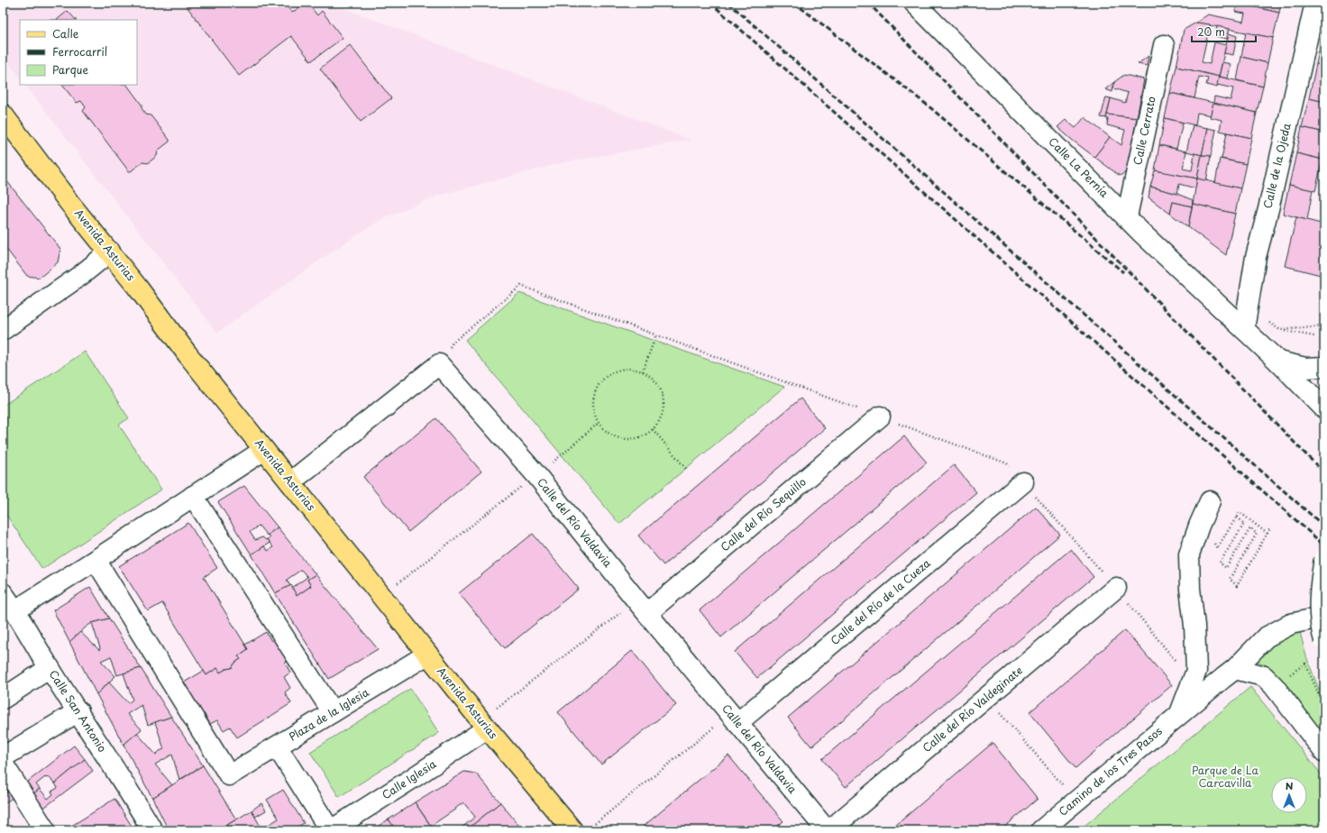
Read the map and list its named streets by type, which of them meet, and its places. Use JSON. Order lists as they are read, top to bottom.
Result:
{
  "streets": {
    "main road": ["Avenida Asturias"],
    "street": [
      "Calle Cerrato",
      "Calle de la Ojeda",
      "Calle La Pernía",
      "Calle del Río Sequillo",
      "Calle del Río Valdavia",
      "Calle del Río de la Cueza",
      "Calle del Río Valdeginate",
      "Calle San Antonio",
      "Plaza de la Iglesia",
      "Camino de los Tres Pasos",
      "Calle Iglesia"
    ]
  },
  "crossings": [
    ["Calle Cerrato", "Calle La Pernía"],
    ["Calle de la Ojeda", "Calle La Pernía"],
    ["Avenida Asturias", "Calle del Río Valdavia"],
    ["Avenida Asturias", "Plaza de la Iglesia"],
    ["Avenida Asturias", "Calle Iglesia"],
    ["Calle del Río Sequillo", "Calle del Río Valdavia"],
    ["Calle del Río Valdavia", "Calle del Río de la Cueza"]
  ],
  "parks": ["Parque de La Carcavilla"],
  "legend": ["Calle", "Ferrocarril", "Parque"],
  "scale_bar": "20 m",
  "north": "top"
}
